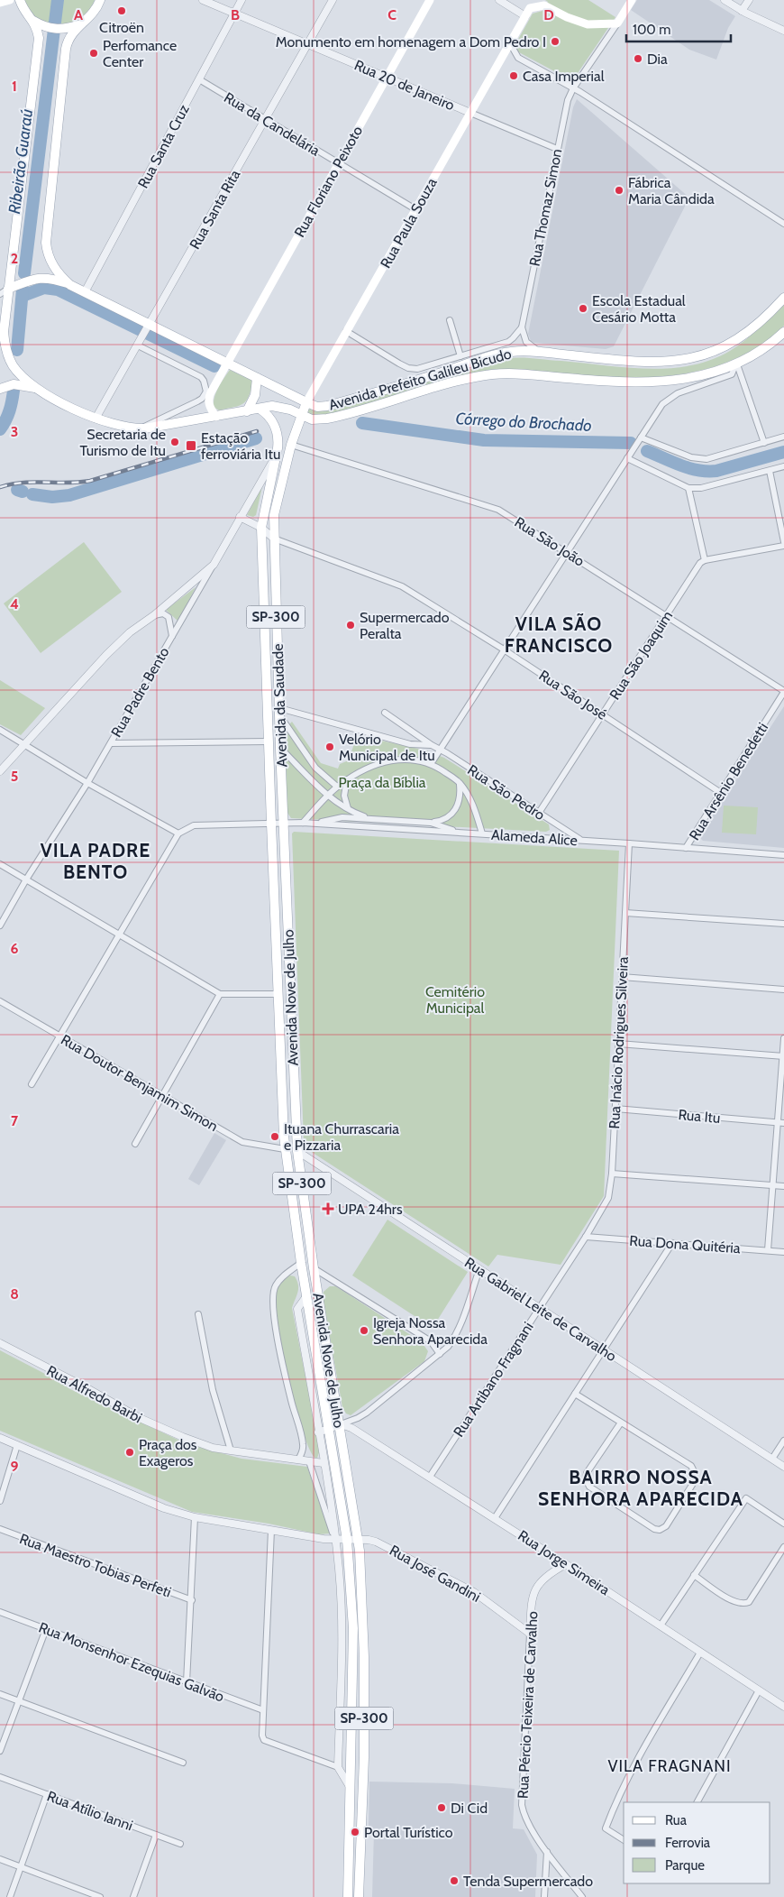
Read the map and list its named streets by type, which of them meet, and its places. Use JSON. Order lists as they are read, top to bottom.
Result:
{
  "streets": {
    "main road": [
      "Rua Floriano Peixoto",
      "Rua Paula Souza",
      "Avenida Prefeito Galileu Bicudo",
      "SP-300",
      "Avenida da Saudade",
      "Avenida Nove de Julho"
    ],
    "street": [
      "Rua 20 de Janeiro",
      "Rua da Candelária",
      "Rua Santa Cruz",
      "Rua Thomaz Simon",
      "Rua Santa Rita",
      "Rua São João",
      "Rua São Joaquim",
      "Rua Padre Bento",
      "Rua São José",
      "Rua Arsênio Benedetti",
      "Rua São Pedro",
      "Alameda Alice",
      "Rua Inácio Rodrigues Silveira",
      "Rua Doutor Benjamim Simon",
      "Rua Itu",
      "Rua Dona Quitéria",
      "Rua Gabriel Leite de Carvalho",
      "Rua Artibano Fragnani",
      "Rua Alfredo Barbi",
      "Rua Jorge Simeira",
      "Rua Maestro Tobias Perfeti",
      "Rua José Gandini",
      "Rua Monsenhor Ezequias Galvão",
      "Rua Pércio Teixeira de Carvalho",
      "Rua Atílio Ianni"
    ]
  },
  "crossings": [
    ["Rua 20 de Janeiro", "Rua Santa Cruz"],
    ["Rua 20 de Janeiro", "Rua Floriano Peixoto"],
    ["Rua 20 de Janeiro", "Rua Thomaz Simon"],
    ["Rua 20 de Janeiro", "Rua Santa Rita"],
    ["Rua 20 de Janeiro", "Rua Paula Souza"],
    ["Rua da Candelária", "Rua Santa Cruz"],
    ["Rua da Candelária", "Rua Floriano Peixoto"],
    ["Rua da Candelária", "Rua Santa Rita"],
    ["Rua da Candelária", "Rua Paula Souza"],
    ["Rua Floriano Peixoto", "Avenida Prefeito Galileu Bicudo"],
    ["Rua Paula Souza", "Avenida Prefeito Galileu Bicudo"],
    ["Rua Paula Souza", "Avenida da Saudade"],
    ["Avenida Prefeito Galileu Bicudo", "Avenida da Saudade"],
    ["Rua São João", "Rua São Joaquim"],
    ["Rua São João", "Avenida da Saudade"],
    ["Rua São João", "Rua Arsênio Benedetti"],
    ["Rua São Joaquim", "Rua São José"],
    ["Rua São Joaquim", "Rua São Pedro"],
    ["Rua Padre Bento", "Avenida da Saudade"],
    ["Rua São José", "Avenida da Saudade"],
    ["Rua São José", "Rua Arsênio Benedetti"],
    ["Avenida da Saudade", "Rua São Pedro"],
    ["Avenida da Saudade", "Alameda Alice"],
    ["Avenida da Saudade", "Avenida Nove de Julho"],
    ["Rua Arsênio Benedetti", "Alameda Alice"],
    ["Rua São Pedro", "Alameda Alice"],
    ["Alameda Alice", "Avenida Nove de Julho"],
    ["Alameda Alice", "Rua Inácio Rodrigues Silveira"],
    ["Avenida Nove de Julho", "Rua Doutor Benjamim Simon"],
    ["Avenida Nove de Julho", "Rua Gabriel Leite de Carvalho"],
    ["Avenida Nove de Julho", "Rua Jorge Simeira"],
    ["Avenida Nove de Julho", "Rua José Gandini"],
    ["Rua Inácio Rodrigues Silveira", "Rua Itu"],
    ["Rua Inácio Rodrigues Silveira", "Rua Dona Quitéria"],
    ["Rua Inácio Rodrigues Silveira", "Rua Artibano Fragnani"],
    ["Rua Dona Quitéria", "Rua Artibano Fragnani"],
    ["Rua Gabriel Leite de Carvalho", "Rua Artibano Fragnani"],
    ["Rua Artibano Fragnani", "Rua Jorge Simeira"],
    ["Rua Jorge Simeira", "Rua Pércio Teixeira de Carvalho"],
    ["Rua José Gandini", "Rua Pércio Teixeira de Carvalho"]
  ],
  "districts": [
    "VILA SÃO FRANCISCO",
    "VILA PADRE BENTO",
    "BAIRRO NOSSA SENHORA APARECIDA",
    "VILA FRAGNANI"
  ],
  "water": ["Ribeirão Guaraú", "Córrego do Brochado"],
  "parks": ["Praça da Bíblia", "Cemitério Municipal"],
  "places": {
    "other": [
      "Citroën",
      "Monumento em homenagem a Dom Pedro I",
      "Perfomance Center",
      "Dia",
      "Casa Imperial",
      "Fábrica Maria Cândida",
      "Escola Estadual Cesário Motta",
      "Secretaria de Turismo de Itu",
      "Supermercado Peralta",
      "Velório Municipal de Itu",
      "Ituana Churrascaria e Pizzaria",
      "Igreja Nossa Senhora Aparecida",
      "Praça dos Exageros",
      "Di Cid",
      "Portal Turístico",
      "Tenda Supermercado"
    ],
    "transit": ["Estação ferroviária Itu"],
    "health": ["UPA 24hrs"]
  },
  "legend": ["Rua", "Ferrovia", "Parque"],
  "scale_bar": "100 m",
  "grid": {
    "columns": [
      "A",
      "B",
      "C",
      "D"
    ],
    "rows": [
      "1",
      "2",
      "3",
      "4",
      "5",
      "6",
      "7",
      "8",
      "9"
    ]
  }
}
